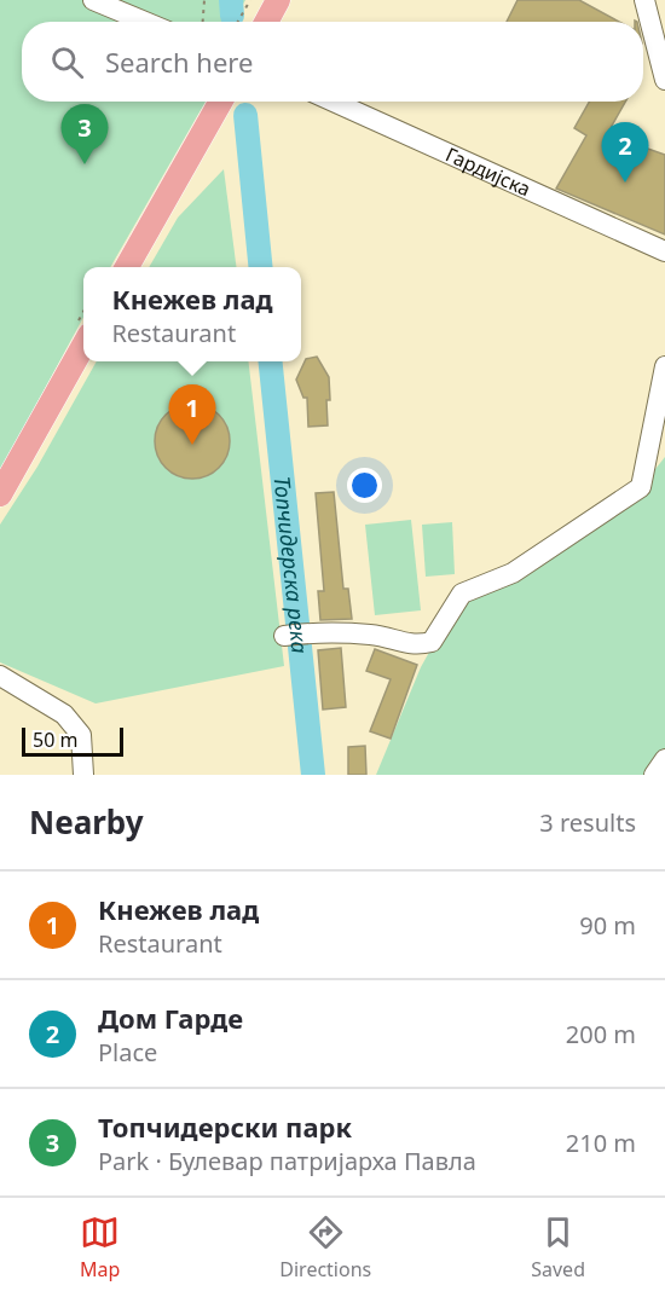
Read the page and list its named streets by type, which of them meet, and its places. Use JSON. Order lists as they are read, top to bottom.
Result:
{
  "streets": {
    "street": ["Гардијска"]
  },
  "water": ["Топчидерска река"],
  "scale_bar": "50 m",
  "page": {
    "search": "Search here",
    "pins": ["3", "2", "1"],
    "popup": ["Кнежев лад", "Restaurant"],
    "scale": "50 m",
    "heading": ["Nearby", "3 results"],
    "list": [
      {
        "mark": "1",
        "name": "Кнежев лад",
        "note": "Restaurant",
        "value": "90 m"
      },
      {
        "mark": "2",
        "name": "Дом Гарде",
        "note": "Place",
        "value": "200 m"
      },
      {
        "mark": "3",
        "name": "Топчидерски парк",
        "note": "Park · Булевар патријарха Павла",
        "value": "210 m"
      }
    ],
    "nav": ["Map", "Directions", "Saved"]
  }
}
